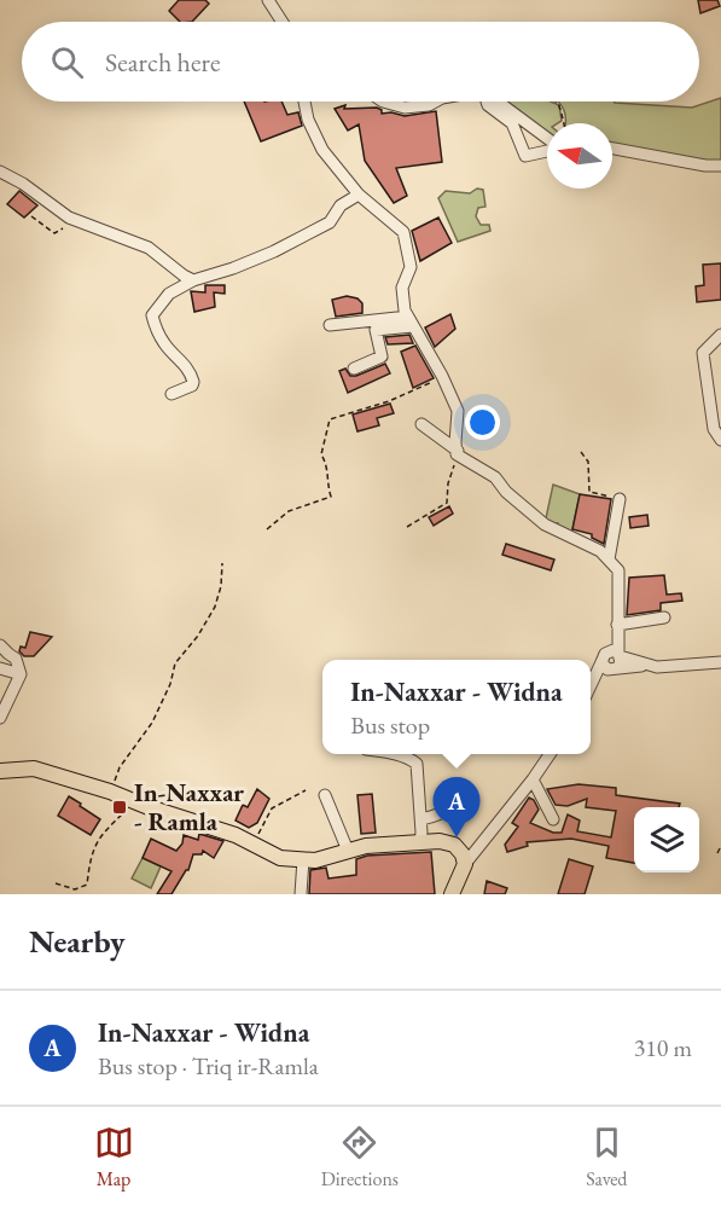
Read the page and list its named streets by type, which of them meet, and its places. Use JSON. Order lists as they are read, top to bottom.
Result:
{
  "places": {
    "transit": ["In-Naxxar - Ramla"]
  },
  "north": "left",
  "page": {
    "search": "Search here",
    "popup": ["In-Naxxar - Widna", "Bus stop"],
    "pins": "A",
    "heading": "Nearby",
    "list": [
      {
        "mark": "A",
        "name": "In-Naxxar - Widna",
        "note": "Bus stop · Triq ir-Ramla",
        "value": "310 m"
      }
    ],
    "nav": ["Map", "Directions", "Saved"]
  }
}
